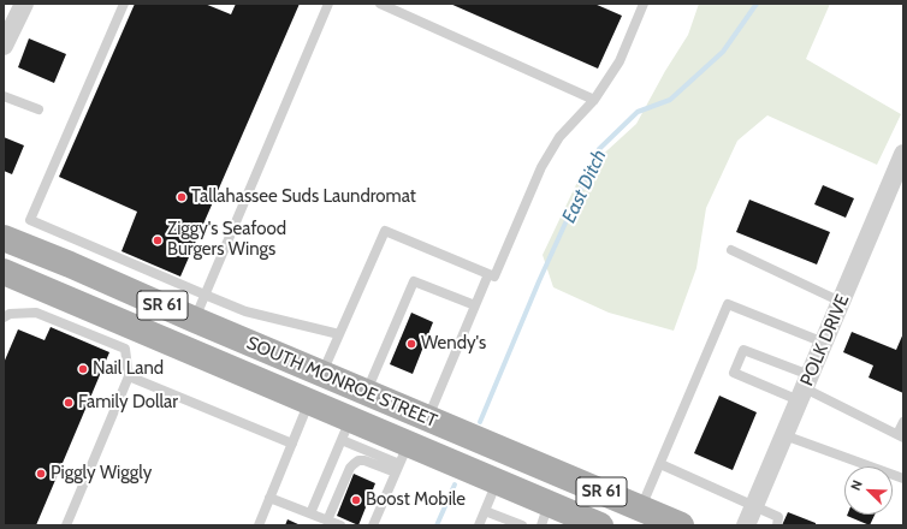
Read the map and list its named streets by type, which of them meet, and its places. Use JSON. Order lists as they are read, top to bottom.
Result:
{
  "streets": {
    "main road": ["SR 61", "SOUTH MONROE STREET"],
    "street": ["POLK DRIVE"]
  },
  "water": ["East Ditch"],
  "places": [
    "Tallahassee Suds Laundromat",
    "Ziggy's Seafood Burgers Wings",
    "Wendy's",
    "Nail Land",
    "Family Dollar",
    "Piggly Wiggly",
    "Boost Mobile"
  ],
  "north": "top left"
}
